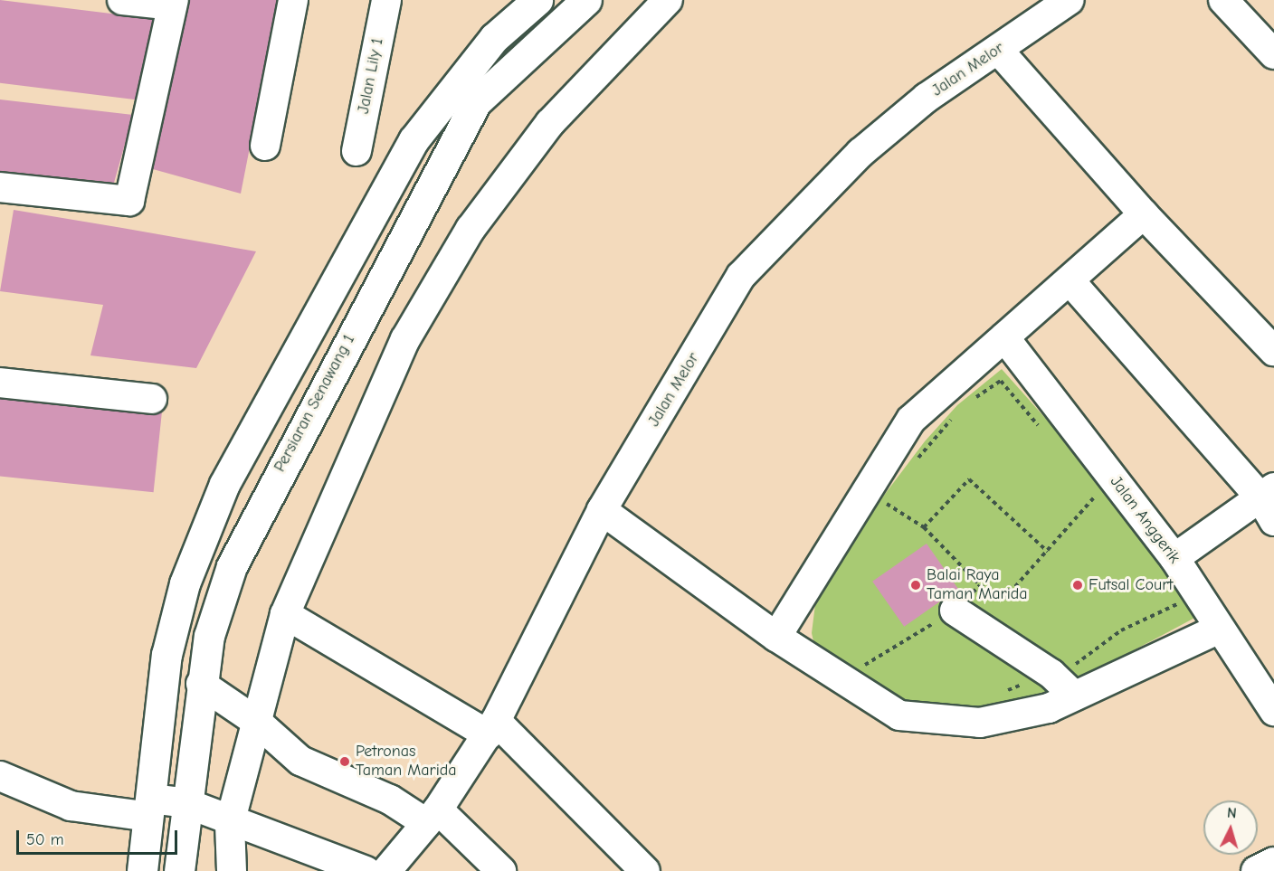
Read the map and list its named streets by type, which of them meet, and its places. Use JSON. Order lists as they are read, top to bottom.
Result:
{
  "streets": {
    "main road": ["Persiaran Senawang 1"],
    "street": ["Jalan Melor", "Jalan Lily 1", "Jalan Anggerik"]
  },
  "places": ["Balai Raya Taman Marida", "Futsal Court", "Petronas Taman Marida"],
  "scale_bar": "50 m",
  "north": "top"
}
